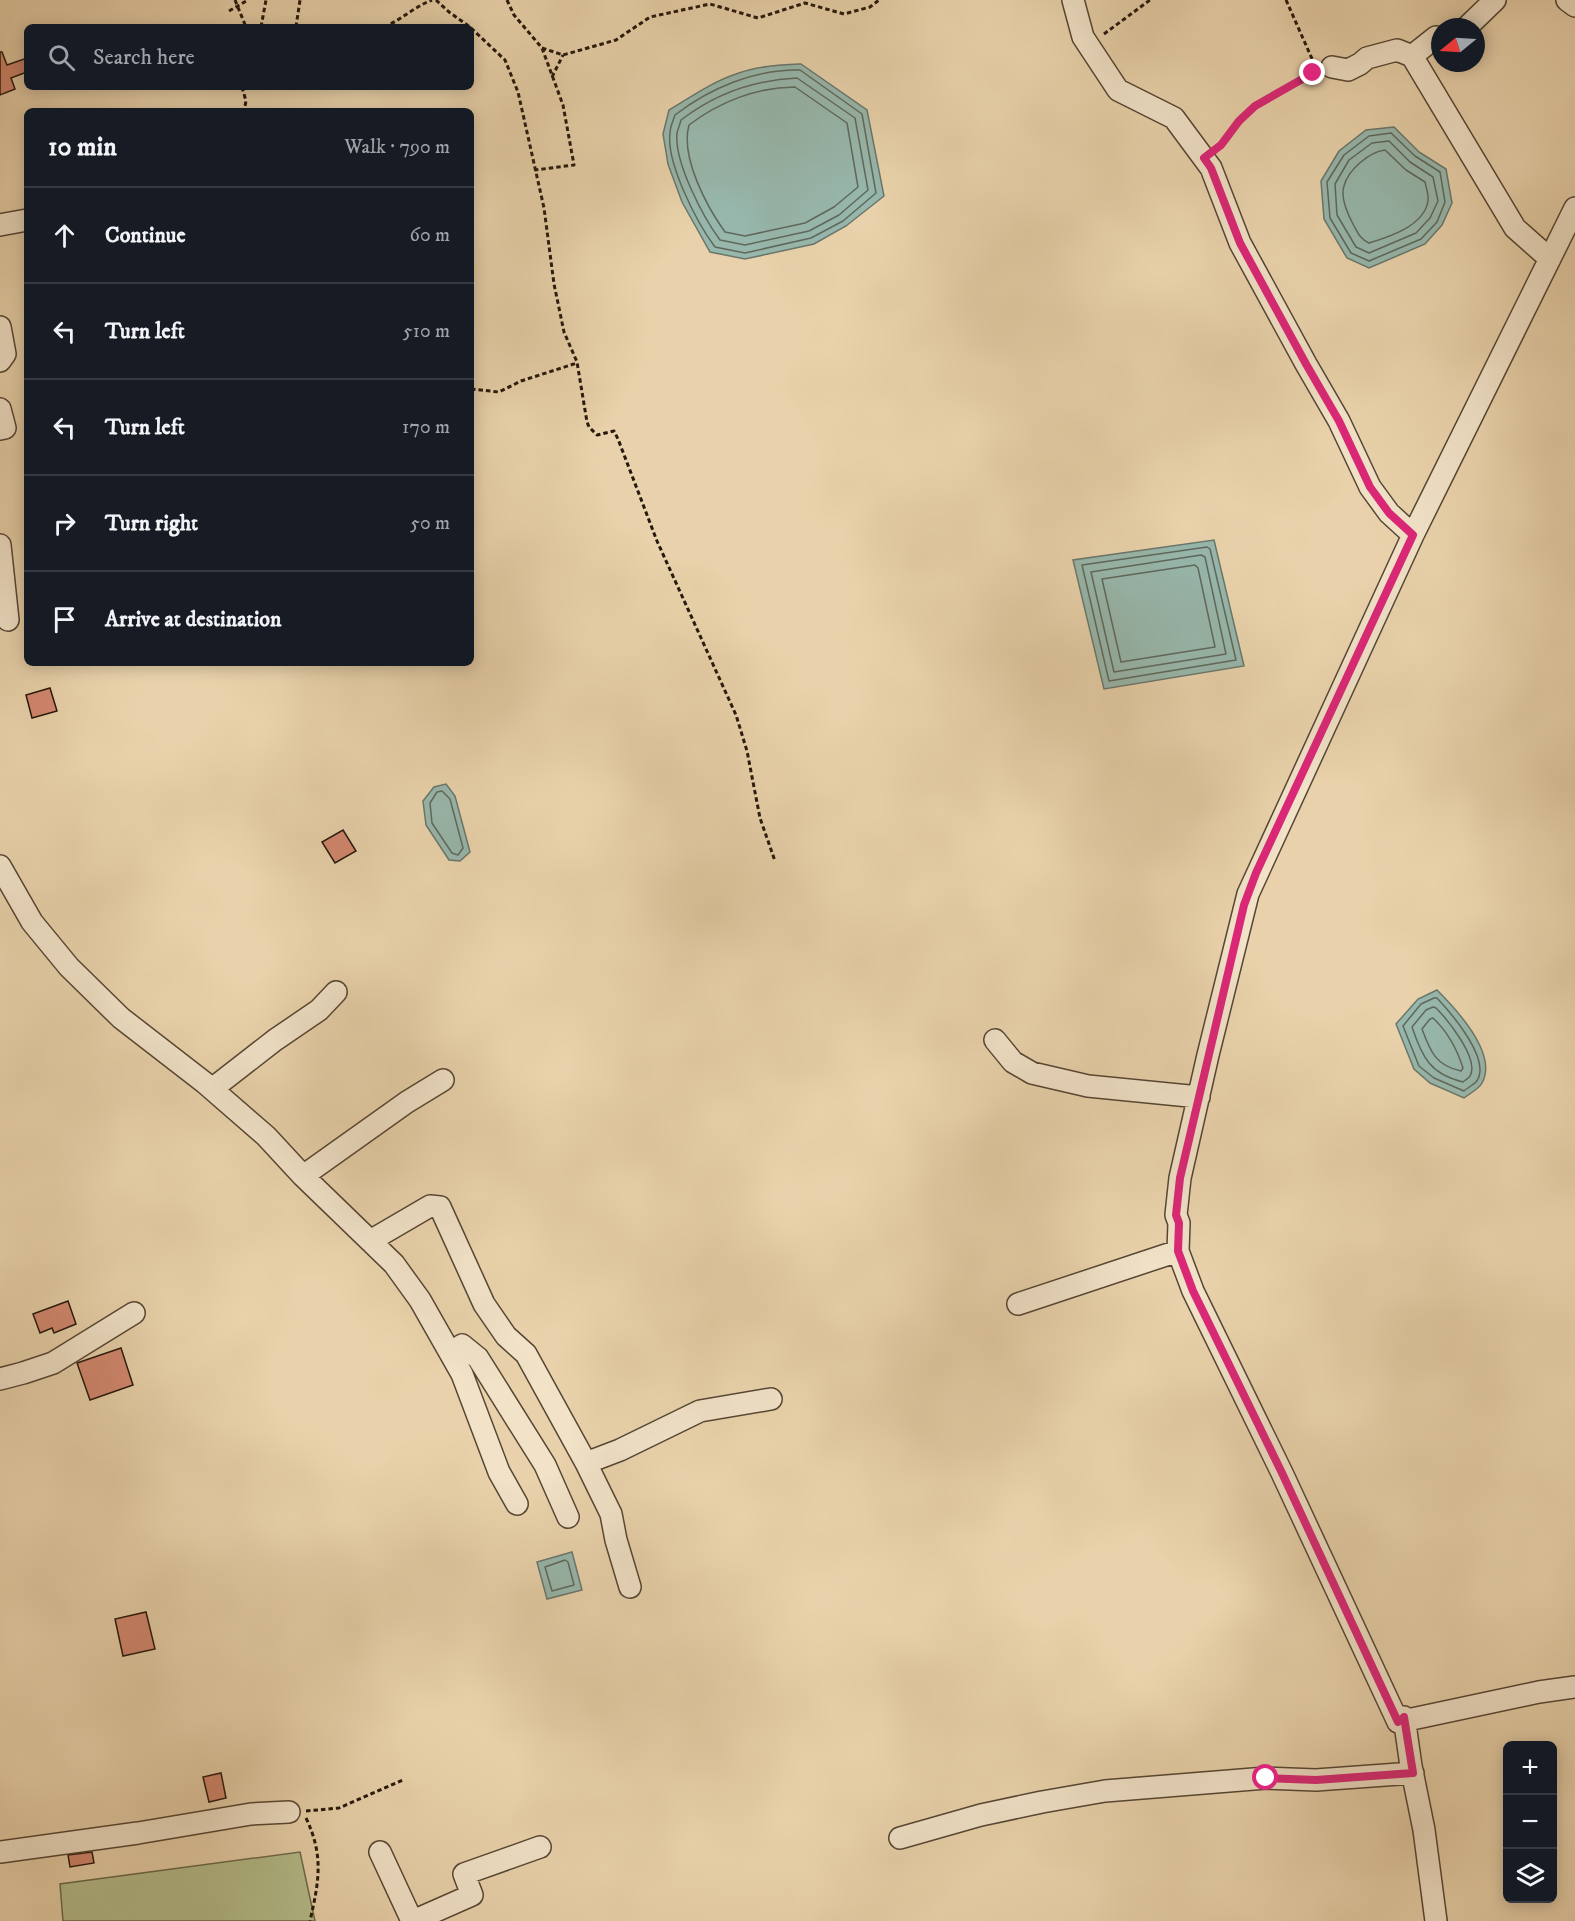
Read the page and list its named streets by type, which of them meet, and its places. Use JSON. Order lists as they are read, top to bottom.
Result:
{
  "north": "left",
  "page": {
    "search": "Search here",
    "heading": ["10 min", "Walk · 790 m"],
    "list": [
      ["Continue", "60 m"],
      ["Turn left", "510 m"],
      ["Turn left", "170 m"],
      ["Turn right", "50 m"],
      "Arrive at destination"
    ],
    "map_buttons": ["+", "−"]
  }
}
